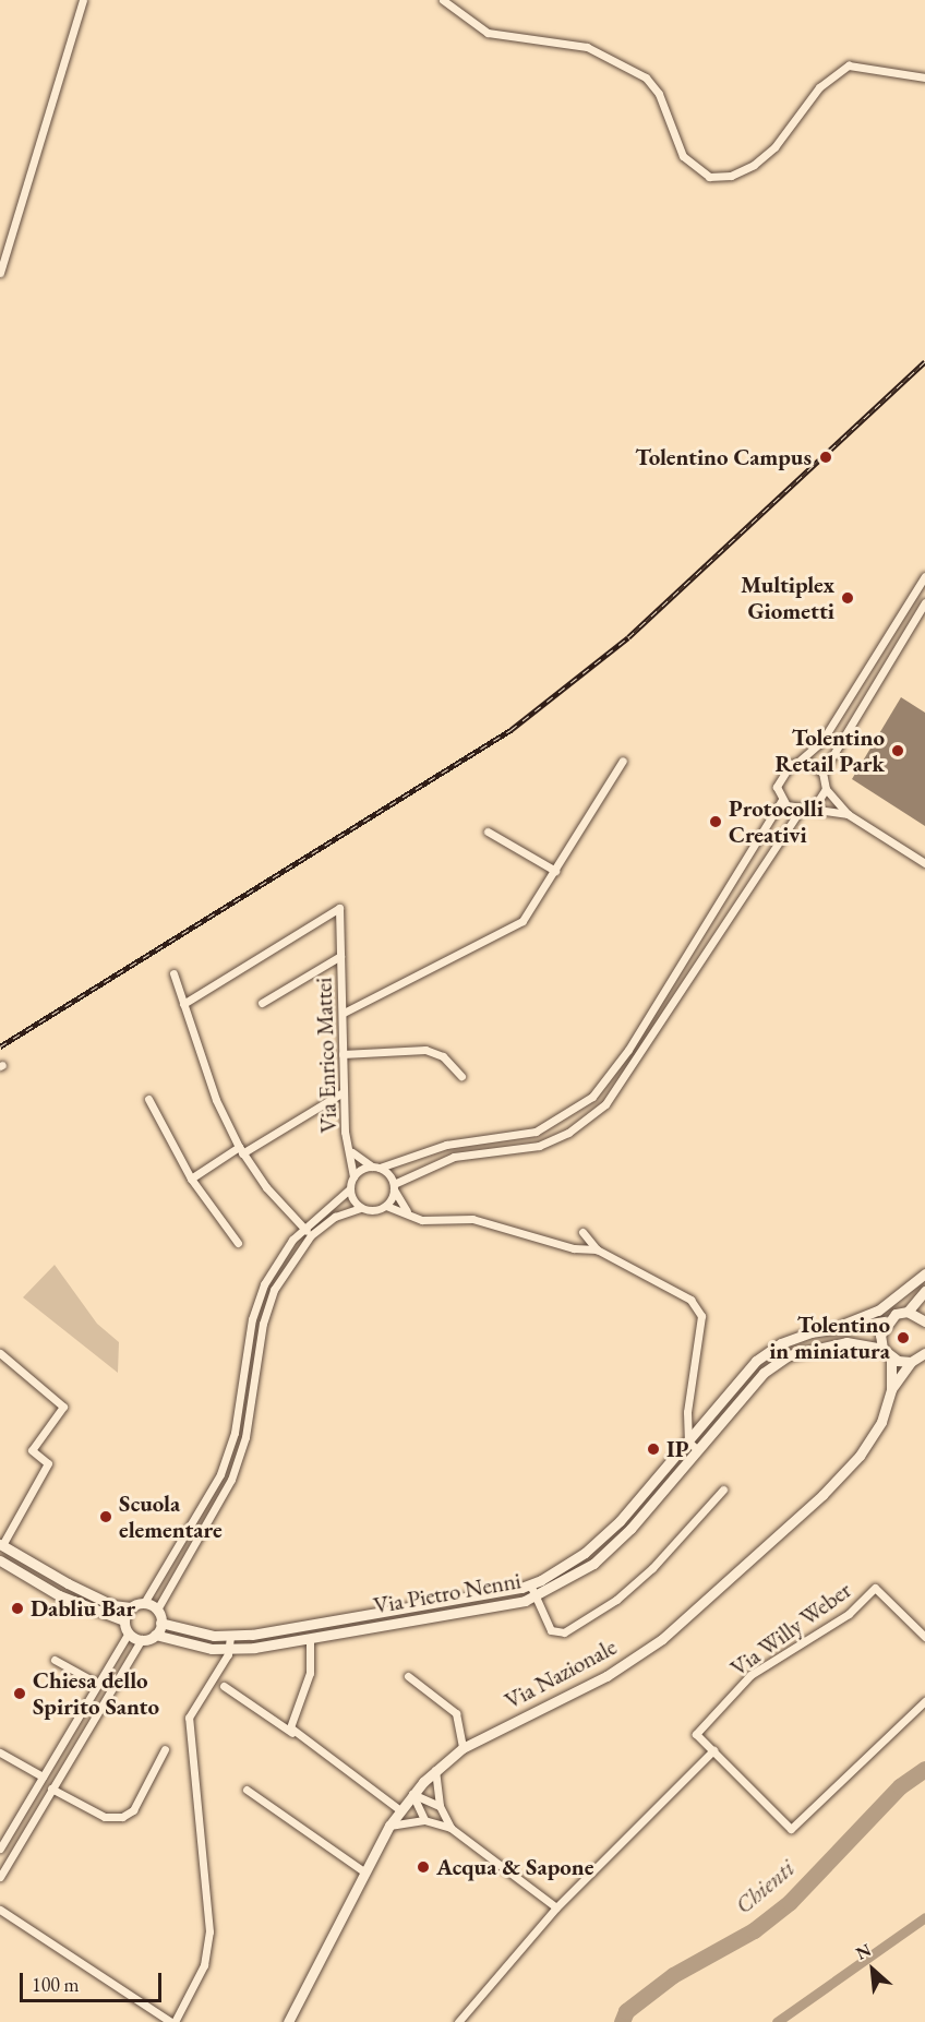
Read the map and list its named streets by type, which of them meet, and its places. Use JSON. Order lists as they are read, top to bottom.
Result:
{
  "streets": {
    "street": [
      "Via Enrico Mattei",
      "Via Pietro Nenni",
      "Via Willy Weber",
      "Via Nazionale"
    ]
  },
  "water": ["Chienti"],
  "places": [
    "Tolentino Campus",
    "Multiplex Giometti",
    "Tolentino Retail Park",
    "Protocolli Creativi",
    "Tolentino in miniatura",
    "IP",
    "Scuola elementare",
    "Dabliu Bar",
    "Chiesa dello Spirito Santo",
    "Acqua & Sapone"
  ],
  "scale_bar": "100 m",
  "north": "top left"
}
